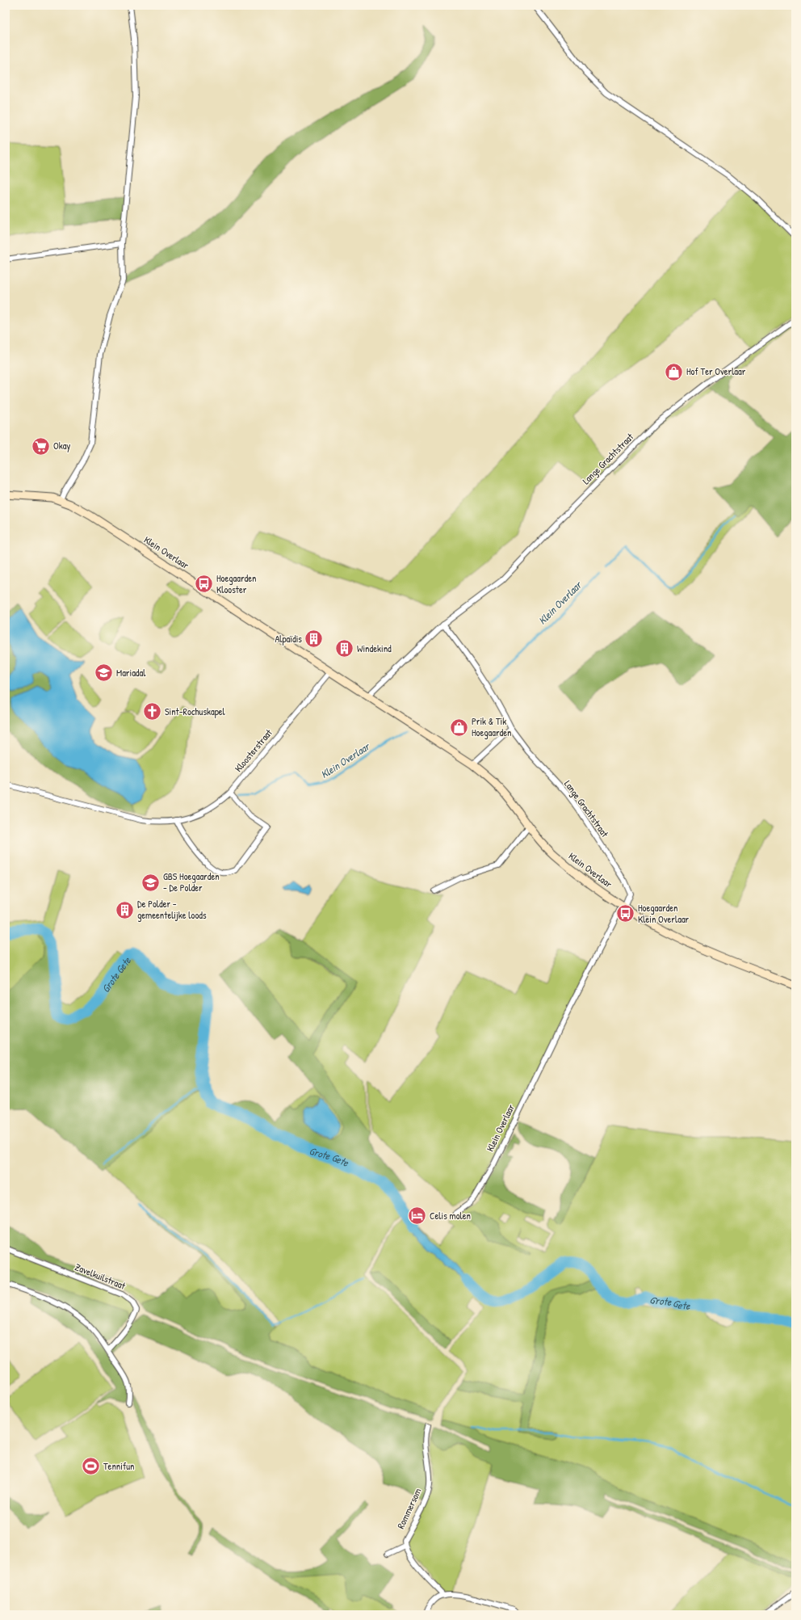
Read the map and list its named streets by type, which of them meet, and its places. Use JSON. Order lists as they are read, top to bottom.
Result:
{
  "streets": {
    "main road": ["Klein Overlaar"],
    "street": [
      "Lange Grachtstraat",
      "Kloosterstraat",
      "Zavelkuilstraat",
      "Rommersom"
    ]
  },
  "crossings": [
    ["Lange Grachtstraat", "Klein Overlaar"],
    ["Klein Overlaar", "Kloosterstraat"]
  ],
  "water": ["Klein Overlaar", "Grote Gete"],
  "places": {
    "shop": ["Hof Ter Overlaar", "Prik & Tik Hoegaarden"],
    "supermarket": ["Okay"],
    "bus stop": ["Hoegaarden Klooster", "Hoegaarden Klein Overlaar"],
    "building": ["Alpaïdis", "Windekind", "De Polder - gemeentelijke loods"],
    "school or university": ["Mariadal", "GBS Hoegaarden - De Polder"],
    "church": ["Sint-Rochuskapel"],
    "hotel": ["Celis molen"],
    "sports": ["Tennifun"]
  }
}
